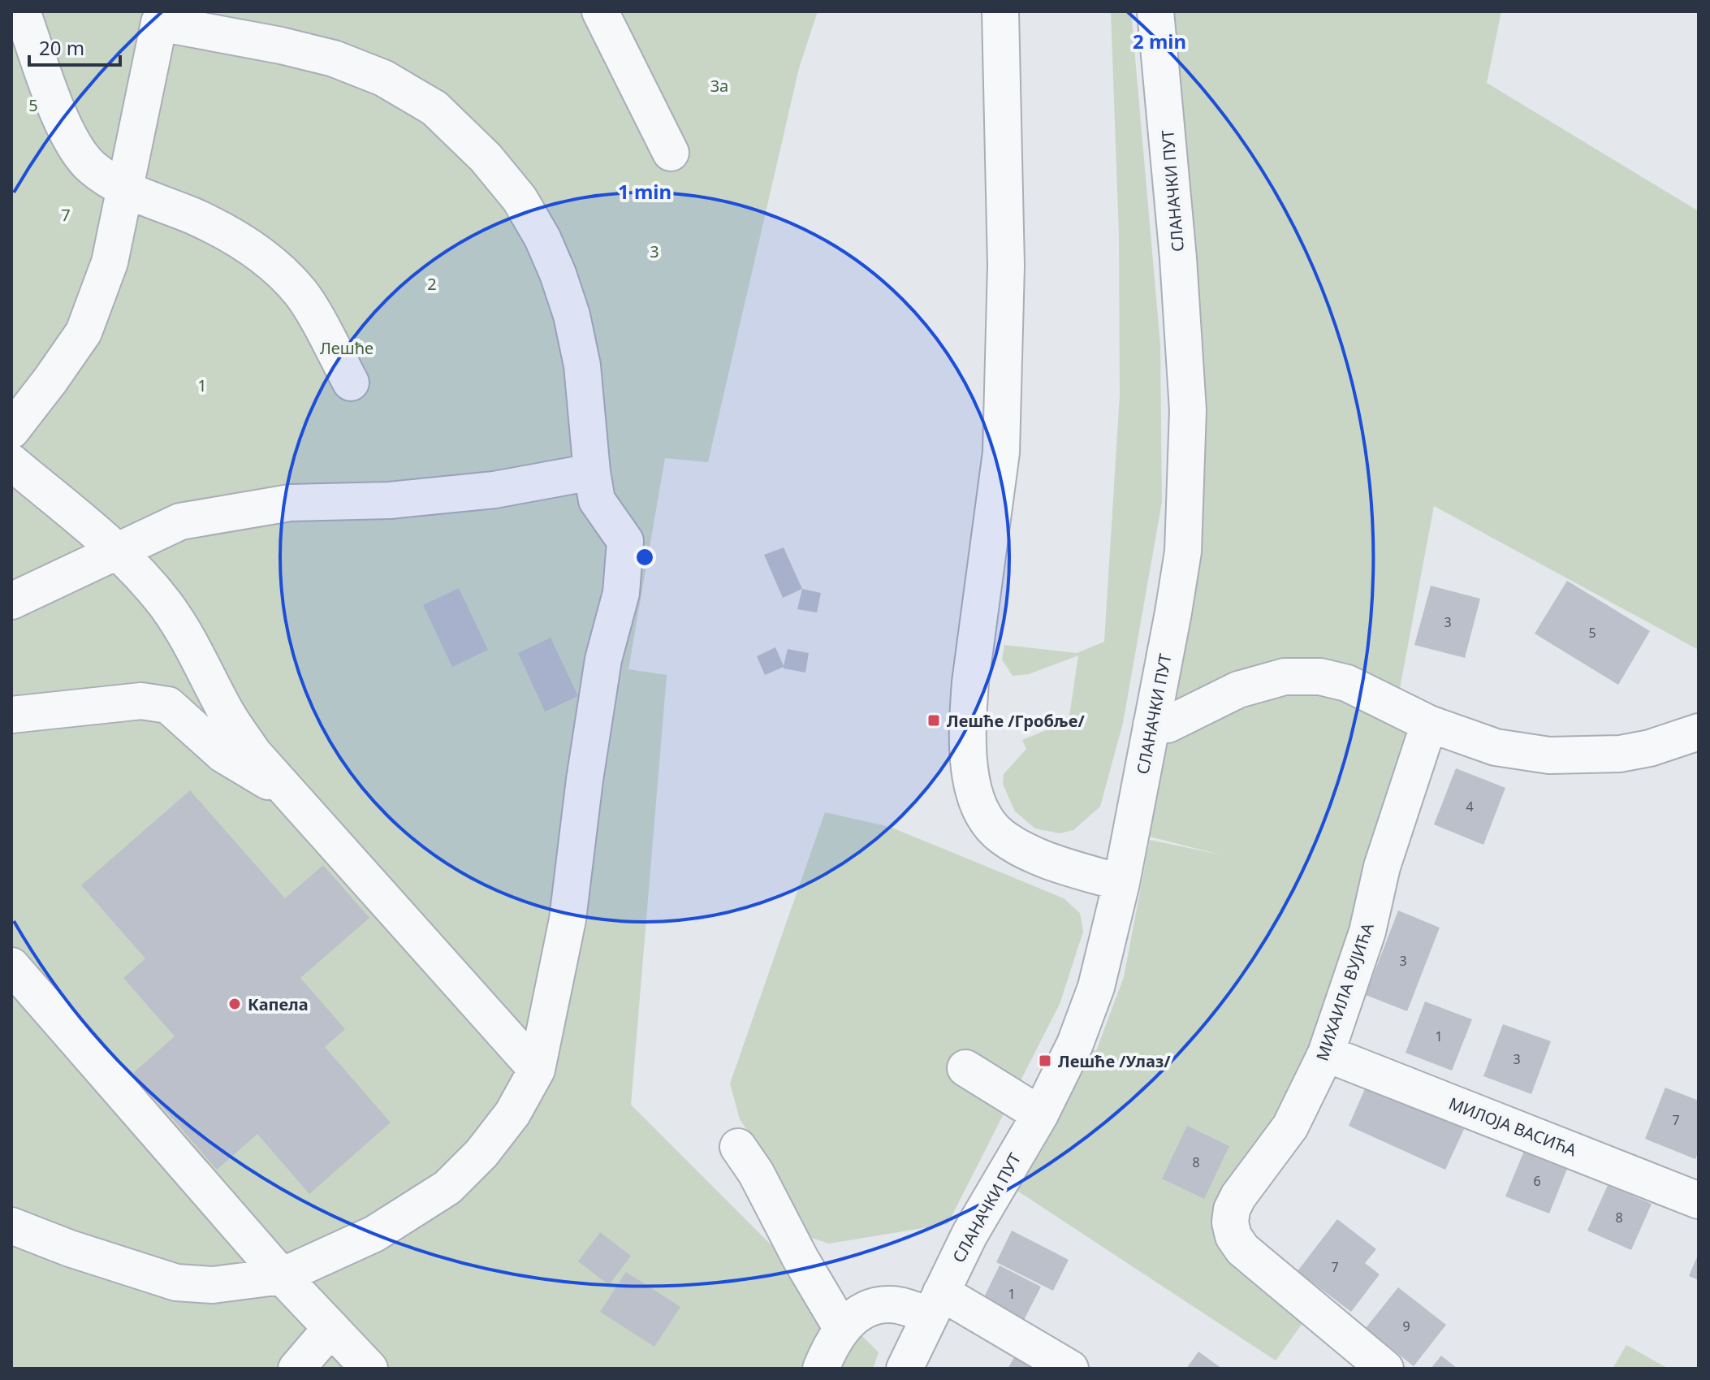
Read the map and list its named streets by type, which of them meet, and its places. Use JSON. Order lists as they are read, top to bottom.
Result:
{
  "streets": {
    "street": ["СЛАНАЧКИ ПУТ", "МИХАИЛА ВУЈИЋА", "МИЛОЈА ВАСИЋА"]
  },
  "crossings": [
    ["МИХАИЛА ВУЈИЋА", "МИЛОЈА ВАСИЋА"]
  ],
  "parks": [
    "3a",
    "5",
    "7",
    "3",
    "2",
    "Лешће",
    "1"
  ],
  "places": {
    "transit": ["Лешће /Гробље/", "Лешће /Улаз/"],
    "other": ["Капела"]
  },
  "house_numbers": [
    "3",
    "5",
    "4",
    "3",
    "1",
    "3",
    "7",
    "8",
    "6",
    "8",
    "7",
    "1",
    "9"
  ],
  "scale_bar": "20 m",
  "rings": ["2 min", "1 min"]
}
